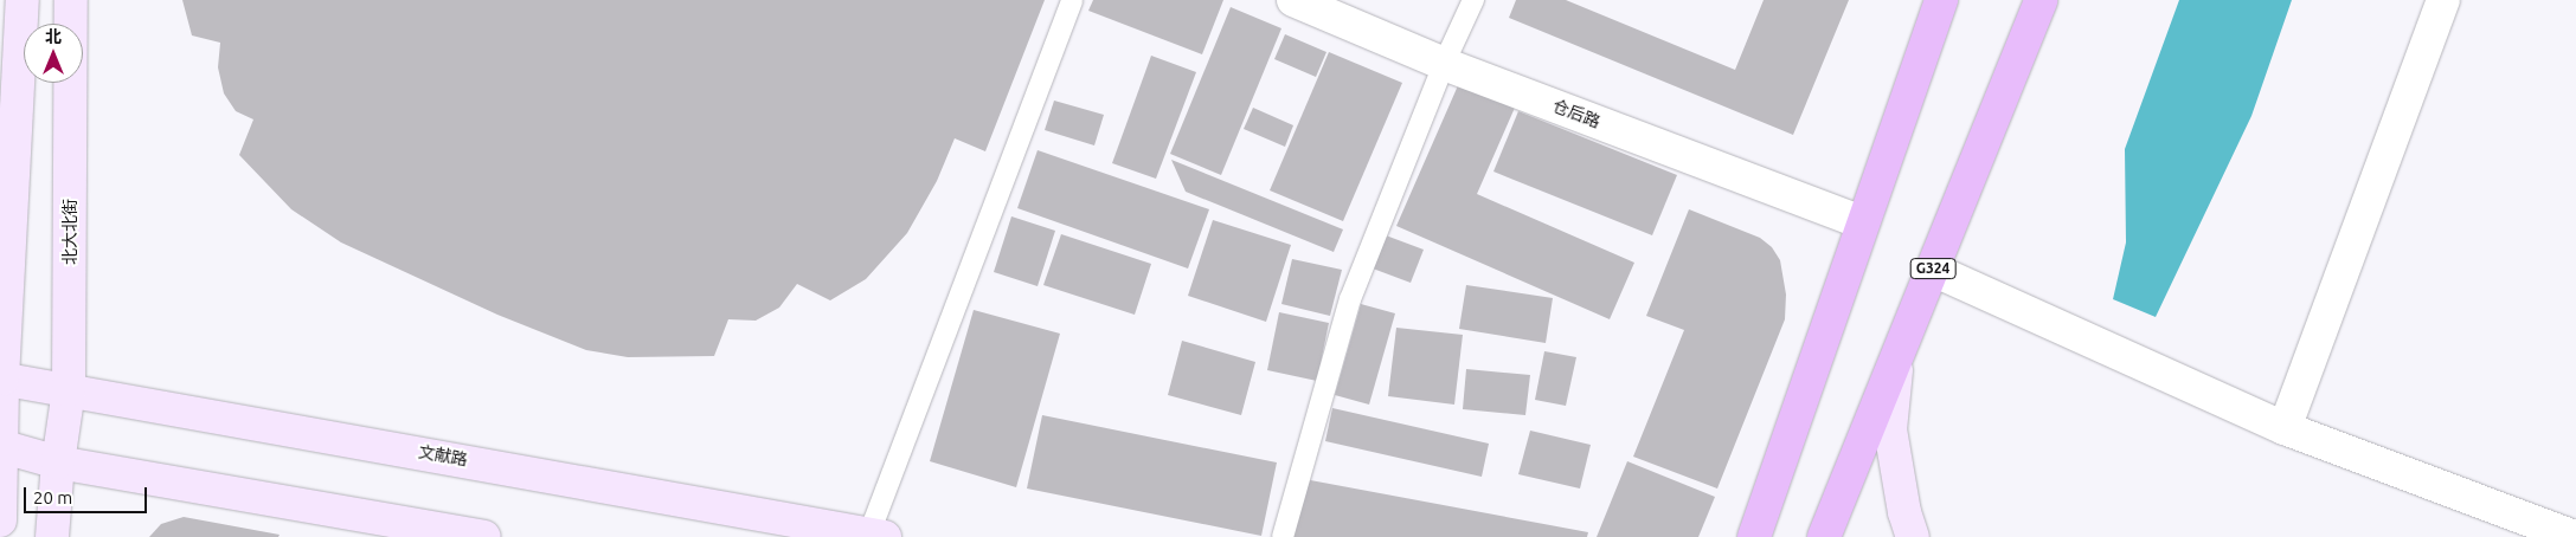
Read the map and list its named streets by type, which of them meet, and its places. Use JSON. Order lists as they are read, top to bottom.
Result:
{
  "streets": {
    "highway": ["G324"],
    "main road": ["北大北街", "文献路"],
    "street": ["仓后路"]
  },
  "crossings": [
    ["北大北街", "文献路"]
  ],
  "scale_bar": "20 m",
  "north": "top"
}
